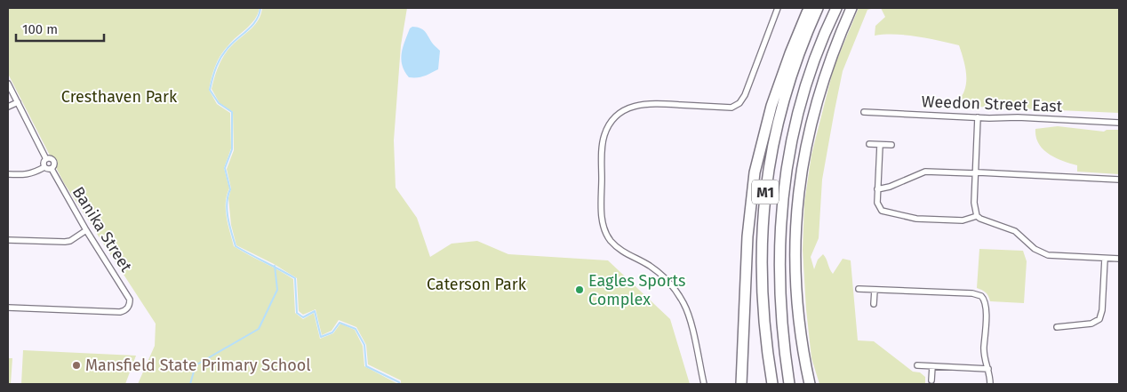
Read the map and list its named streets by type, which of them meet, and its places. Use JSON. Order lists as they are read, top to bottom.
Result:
{
  "streets": {
    "highway": ["M1"],
    "street": ["Weedon Street East", "Banika Street"]
  },
  "parks": ["Cresthaven Park", "Caterson Park"],
  "places": ["Eagles Sports Complex", "Mansfield State Primary School"],
  "scale_bar": "100 m"
}
